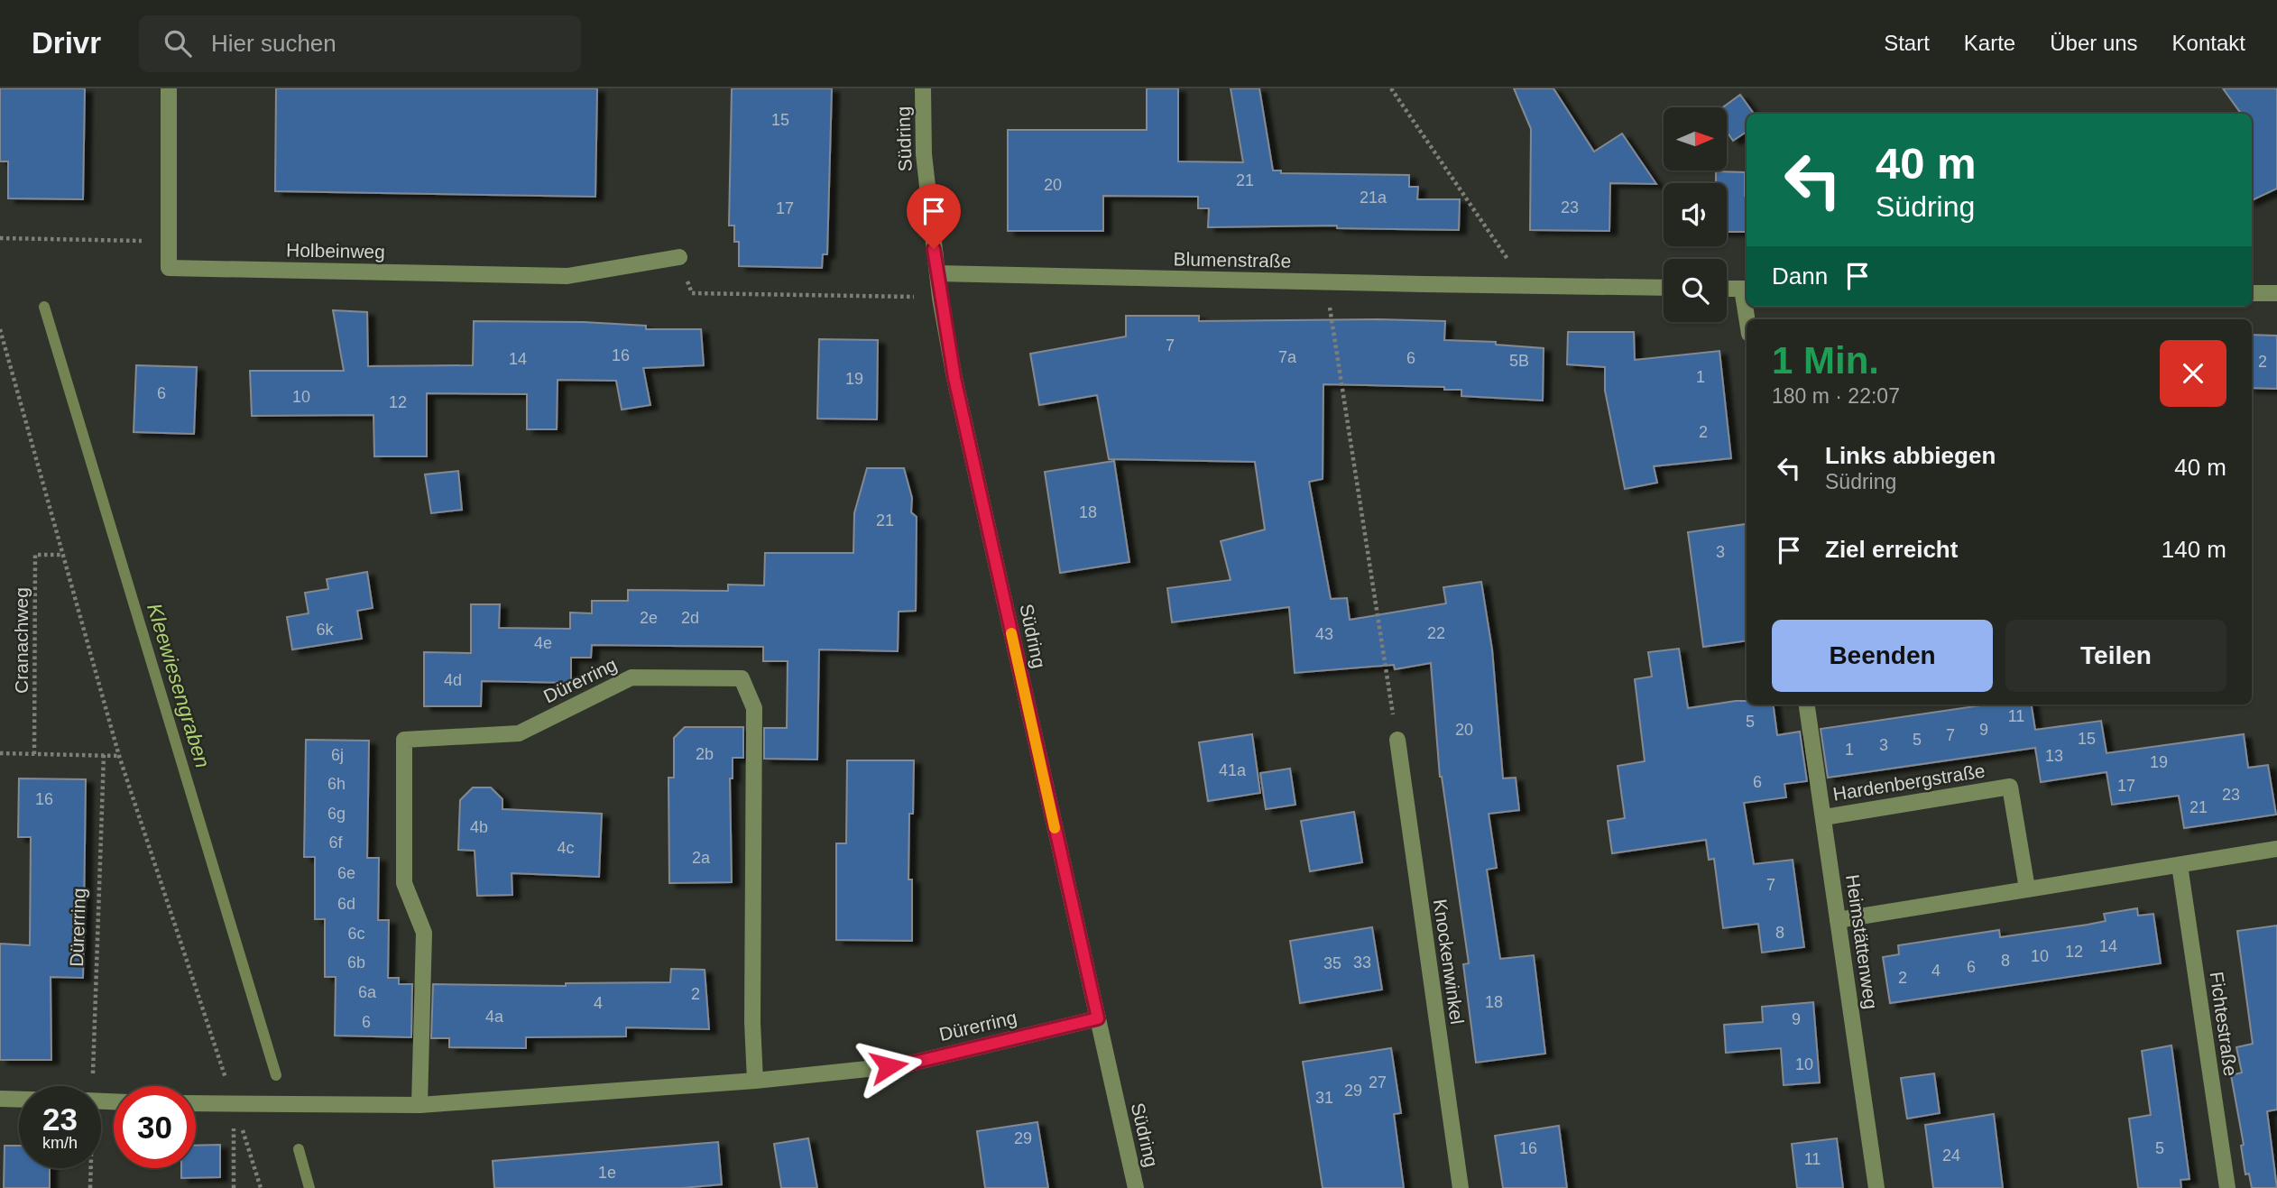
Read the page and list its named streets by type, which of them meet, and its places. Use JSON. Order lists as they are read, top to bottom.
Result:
{
  "streets": {
    "street": [
      "Südring",
      "Holbeinweg",
      "Blumenstraße",
      "Dürerring",
      "Hardenbergstraße",
      "Heimstättenweg",
      "Knockenwinkel",
      "Fichtestraße"
    ],
    "path": ["Cranachweg"]
  },
  "crossings": [
    ["Südring", "Blumenstraße"],
    ["Südring", "Dürerring"],
    ["Hardenbergstraße", "Heimstättenweg"]
  ],
  "water": ["Kleewiesengraben"],
  "house_numbers": [
    "15",
    "21",
    "20",
    "21a",
    "23",
    "17",
    "7",
    "16",
    "7a",
    "6",
    "14",
    "5B",
    "2",
    "1",
    "19",
    "6",
    "10",
    "12",
    "2",
    "18",
    "21",
    "3",
    "2e",
    "2d",
    "6k",
    "22",
    "43",
    "4e",
    "4d",
    "11",
    "5",
    "20",
    "9",
    "7",
    "15",
    "5",
    "3",
    "1",
    "2b",
    "6j",
    "13",
    "19",
    "41a",
    "6",
    "6h",
    "17",
    "23",
    "16",
    "21",
    "6g",
    "4b",
    "6f",
    "4c",
    "2a",
    "6e",
    "7",
    "6d",
    "8",
    "6c",
    "14",
    "12",
    "10",
    "8",
    "6b",
    "33",
    "35",
    "6",
    "4",
    "2",
    "6a",
    "2",
    "18",
    "4",
    "4a",
    "9",
    "6",
    "10",
    "27",
    "29",
    "31",
    "29",
    "16",
    "5",
    "24",
    "11",
    "1e"
  ],
  "north": "right",
  "page": {
    "header": "Drivr",
    "search": "Hier suchen",
    "nav": [
      "Start",
      "Karte",
      "Über uns",
      "Kontakt"
    ],
    "turn": ["40 m", "Südring"],
    "then": "Dann",
    "heading": ["1 Min.", "180 m · 22:07"],
    "list": [
      {
        "name": "Links abbiegen",
        "note": "Südring",
        "value": "40 m"
      },
      {
        "name": "Ziel erreicht",
        "value": "140 m"
      }
    ],
    "buttons": ["Beenden", "Teilen"],
    "speed": "23 km/h",
    "limit": "30"
  }
}
